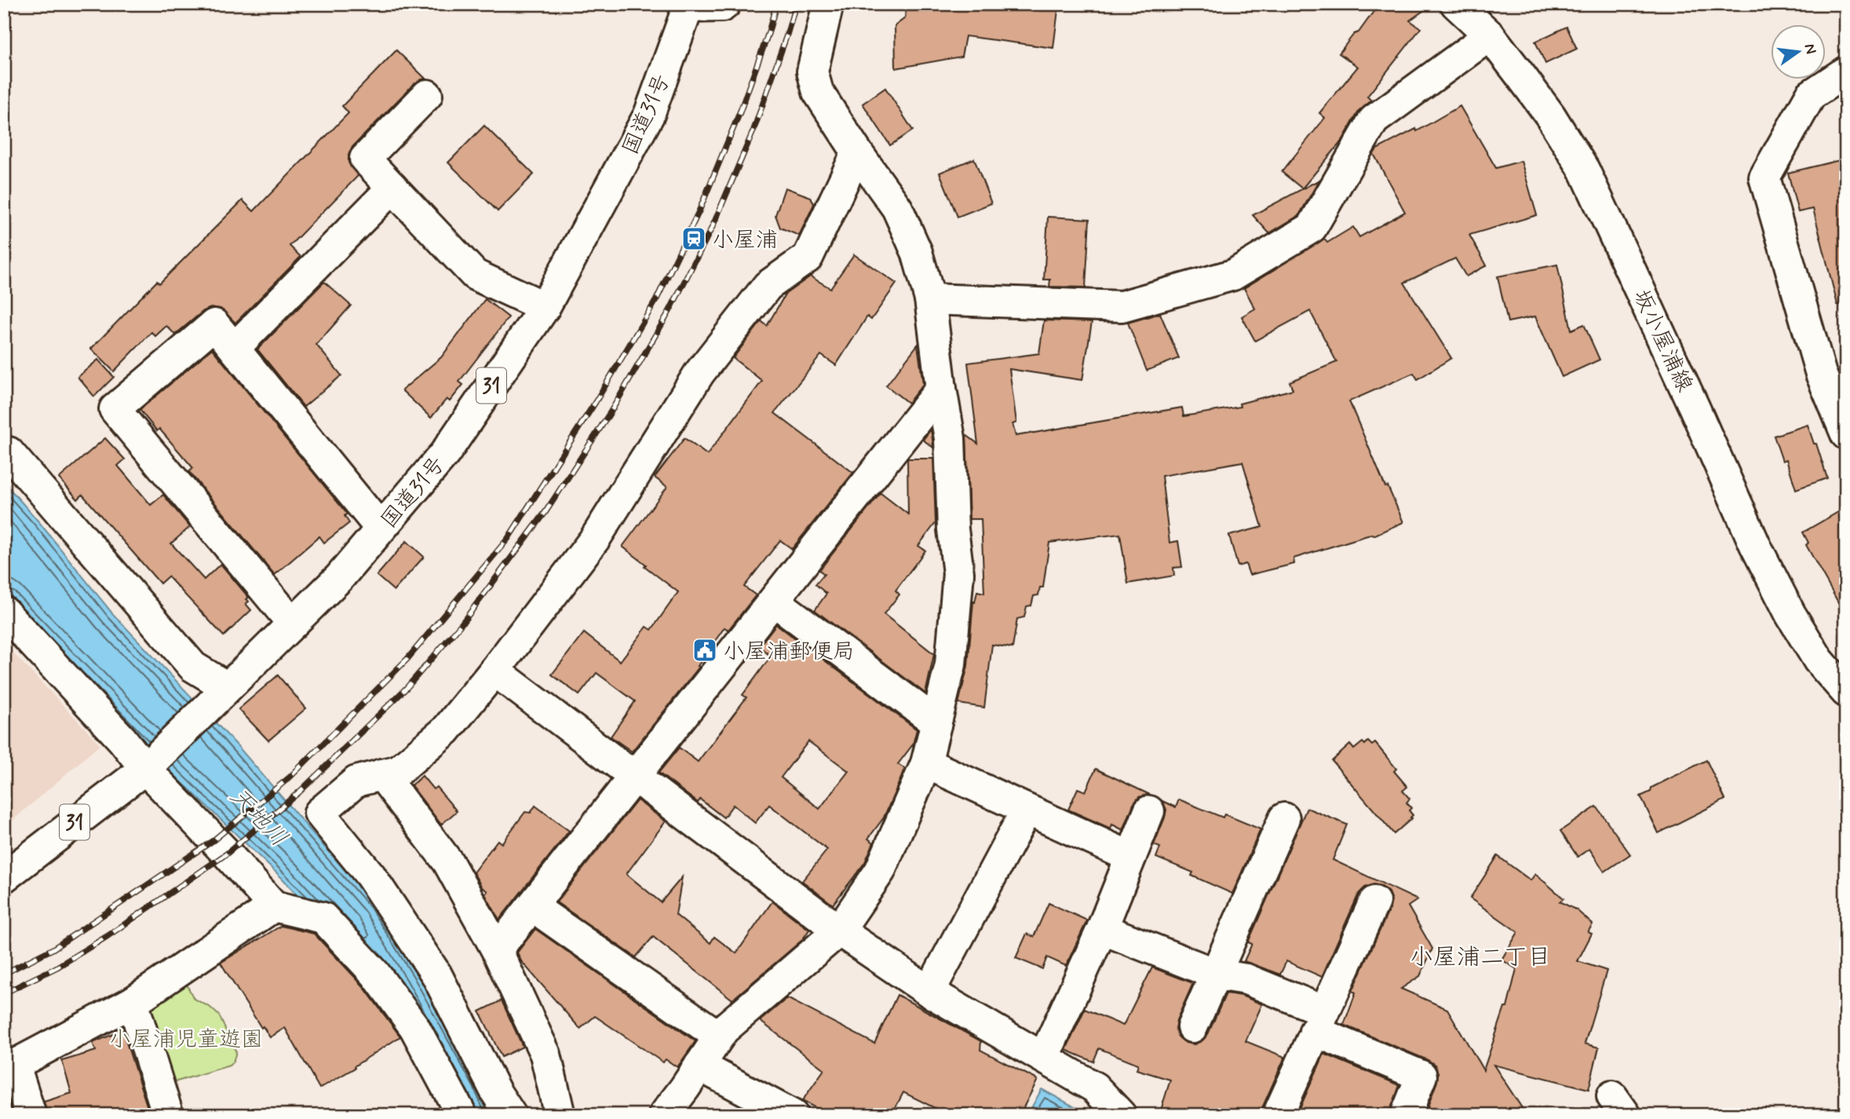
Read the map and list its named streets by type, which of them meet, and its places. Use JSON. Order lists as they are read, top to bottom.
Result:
{
  "streets": {
    "main road": ["国道31号", "坂小屋浦線", "31"]
  },
  "districts": ["小屋浦二丁目"],
  "water": ["天地川"],
  "parks": ["小屋浦児童遊園"],
  "places": {
    "station": ["小屋浦"],
    "public building": ["小屋浦郵便局"]
  },
  "north": "right"
}
